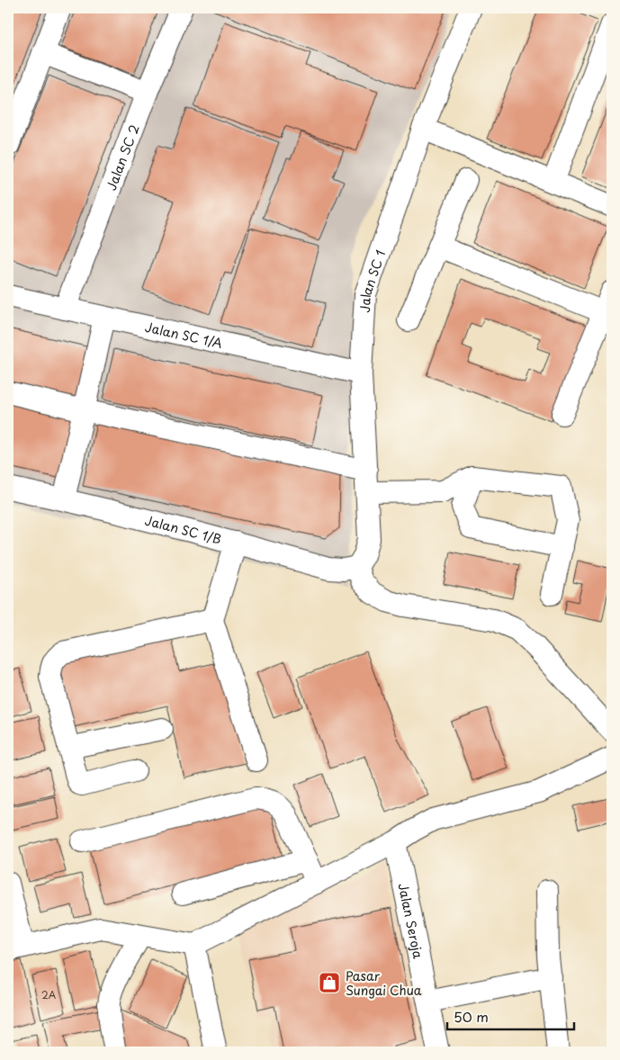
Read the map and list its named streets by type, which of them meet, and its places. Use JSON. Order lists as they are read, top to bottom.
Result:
{
  "streets": {
    "street": [
      "Jalan SC 2",
      "Jalan SC 1",
      "Jalan SC 1/A",
      "Jalan SC 1/B",
      "Jalan Seroja"
    ]
  },
  "crossings": [
    ["Jalan SC 2", "Jalan SC 1/A"],
    ["Jalan SC 1", "Jalan SC 1/A"],
    ["Jalan SC 1", "Jalan SC 1/B"]
  ],
  "places": {
    "shop": ["Pasar Sungai Chua"]
  },
  "house_numbers": ["2A"],
  "scale_bar": "50 m"
}
